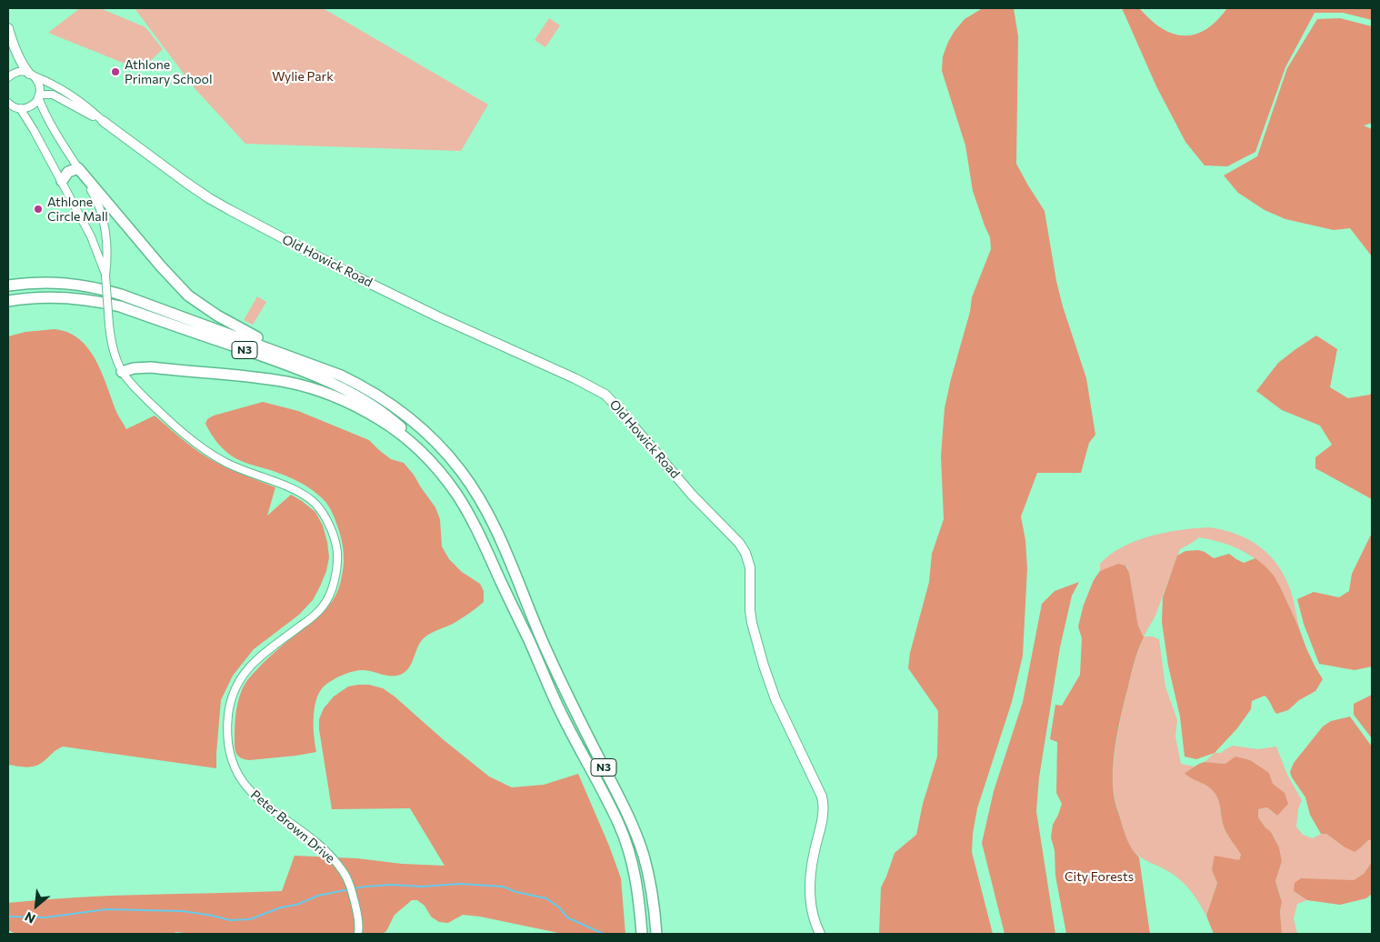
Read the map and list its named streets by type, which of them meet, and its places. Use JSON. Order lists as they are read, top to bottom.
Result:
{
  "streets": {
    "highway": ["N3"],
    "main road": ["Old Howick Road"],
    "street": ["Peter Brown Drive"]
  },
  "crossings": [
    ["Old Howick Road", "Peter Brown Drive"]
  ],
  "parks": ["Wylie Park", "City Forests"],
  "places": ["Athlone Primary School", "Athlone Circle Mall"],
  "north": "bottom left"
}
